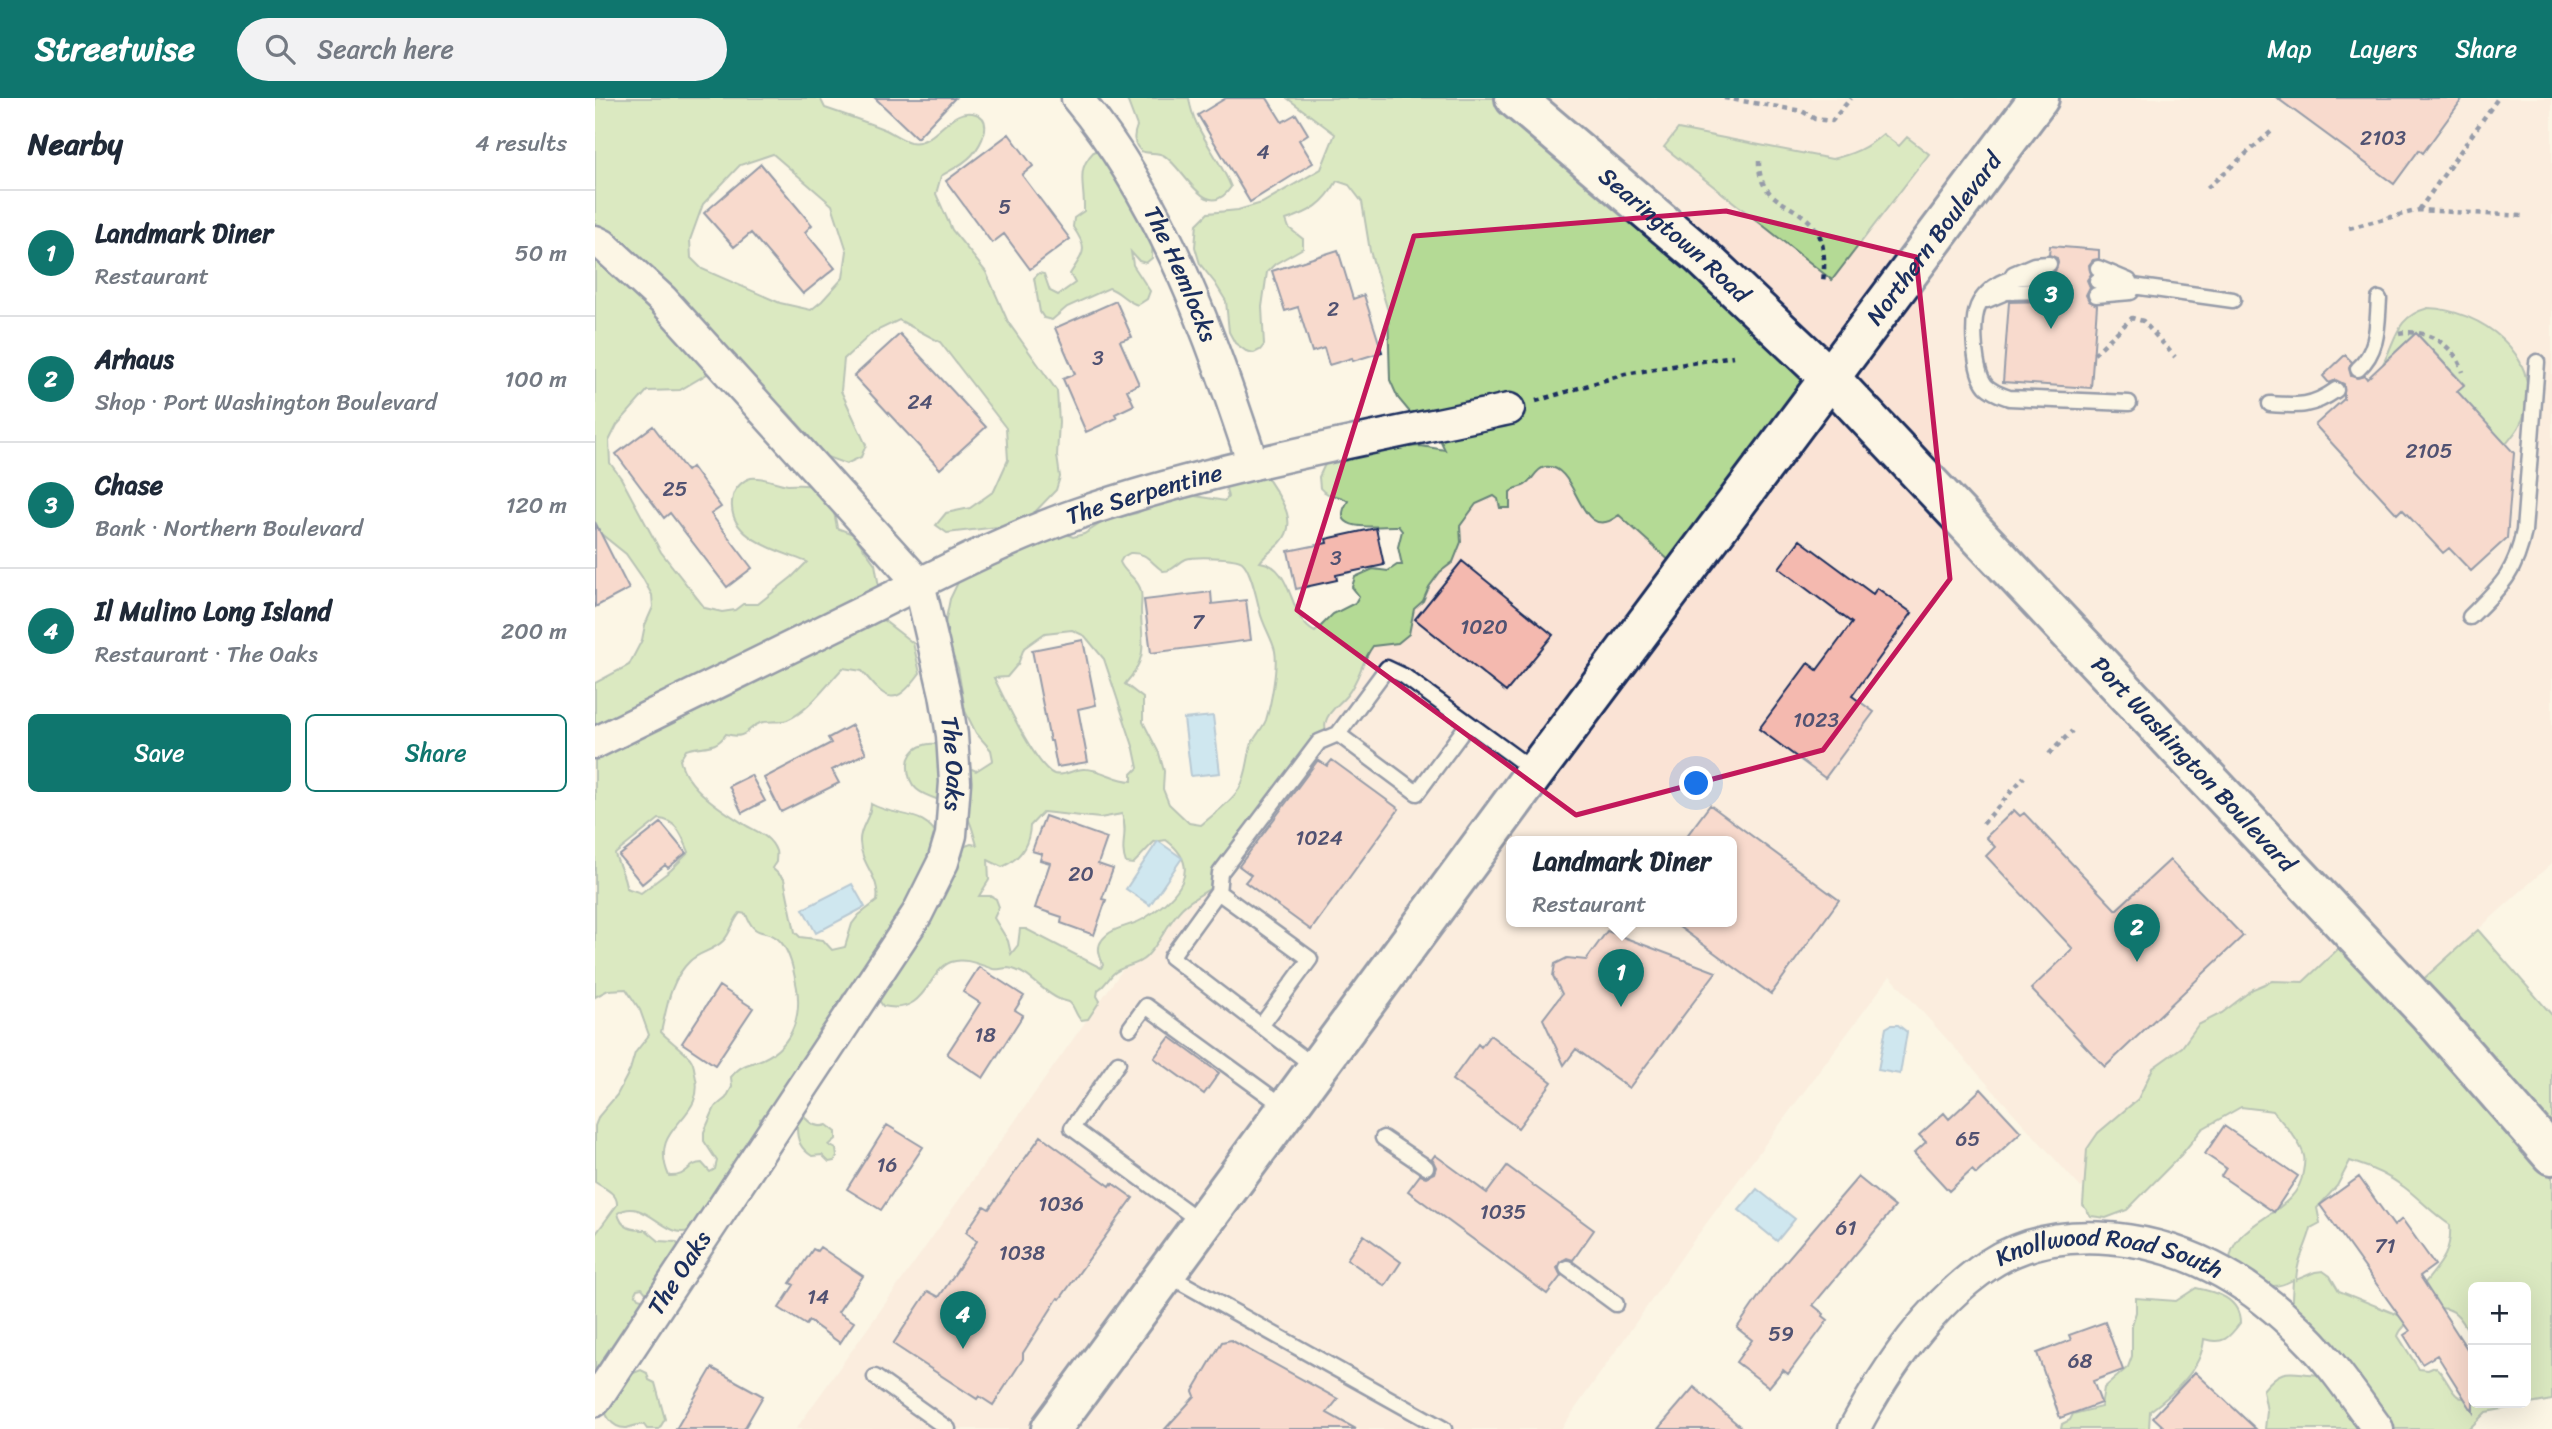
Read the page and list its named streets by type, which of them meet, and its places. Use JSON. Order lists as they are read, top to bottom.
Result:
{
  "streets": {
    "main road": ["Searingtown Road", "Northern Boulevard", "Port Washington Boulevard"],
    "street": [
      "The Hemlocks",
      "The Serpentine",
      "The Oaks",
      "Knollwood Road South"
    ]
  },
  "crossings": [
    ["Searingtown Road", "Northern Boulevard"],
    ["Searingtown Road", "Port Washington Boulevard"],
    ["Northern Boulevard", "Port Washington Boulevard"],
    ["The Hemlocks", "The Serpentine"],
    ["The Serpentine", "The Oaks"]
  ],
  "house_numbers": [
    "2103",
    "4",
    "5",
    "2",
    "3",
    "24",
    "2105",
    "25",
    "3",
    "7",
    "1020",
    "1023",
    "1024",
    "20",
    "18",
    "65",
    "16",
    "1036",
    "1035",
    "61",
    "71",
    "1038",
    "14",
    "59",
    "68"
  ],
  "page": {
    "header": "Streetwise",
    "search": "Search here",
    "nav": ["Map", "Layers", "Share"],
    "heading": ["Nearby", "4 results"],
    "list": [
      {
        "mark": "1",
        "name": "Landmark Diner",
        "note": "Restaurant",
        "value": "50 m"
      },
      {
        "mark": "2",
        "name": "Arhaus",
        "note": "Shop · Port Washington Boulevard",
        "value": "100 m"
      },
      {
        "mark": "3",
        "name": "Chase",
        "note": "Bank · Northern Boulevard",
        "value": "120 m"
      },
      {
        "mark": "4",
        "name": "Il Mulino Long Island",
        "note": "Restaurant · The Oaks",
        "value": "200 m"
      }
    ],
    "pins": [
      "3",
      "2",
      "1",
      "4"
    ],
    "buttons": ["Save", "Share"],
    "popup": ["Landmark Diner", "Restaurant"],
    "map_buttons": ["+", "−"]
  }
}
